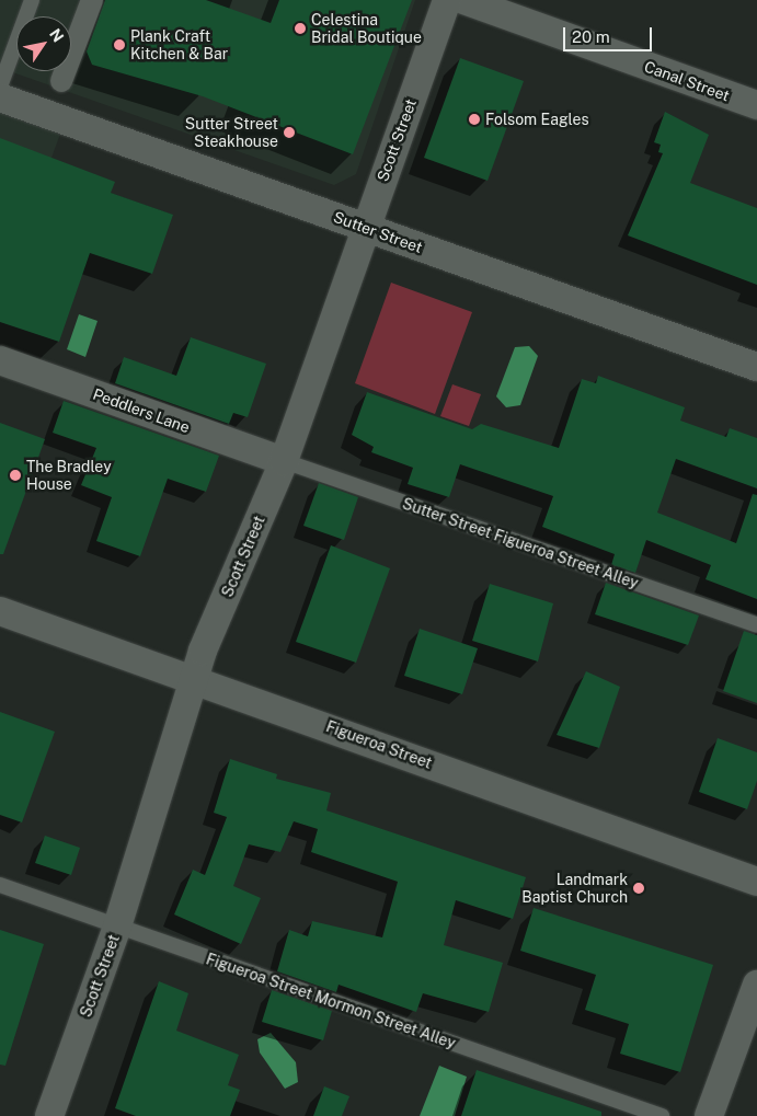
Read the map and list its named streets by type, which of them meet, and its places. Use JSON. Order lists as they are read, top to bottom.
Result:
{
  "streets": {
    "street": [
      "Canal Street",
      "Scott Street",
      "Sutter Street",
      "Peddlers Lane",
      "Figueroa Street"
    ],
    "lane": ["Sutter Street Figueroa Street Alley", "Figueroa Street Mormon Street Alley"]
  },
  "crossings": [
    ["Scott Street", "Sutter Street"],
    ["Scott Street", "Peddlers Lane"],
    ["Scott Street", "Sutter Street Figueroa Street Alley"],
    ["Scott Street", "Figueroa Street"],
    ["Scott Street", "Figueroa Street Mormon Street Alley"],
    ["Peddlers Lane", "Sutter Street Figueroa Street Alley"]
  ],
  "places": [
    "Celestina Bridal Boutique",
    "Plank Craft Kitchen & Bar",
    "Folsom Eagles",
    "Sutter Street Steakhouse",
    "The Bradley House",
    "Landmark Baptist Church"
  ],
  "scale_bar": "20 m",
  "north": "top right"
}
